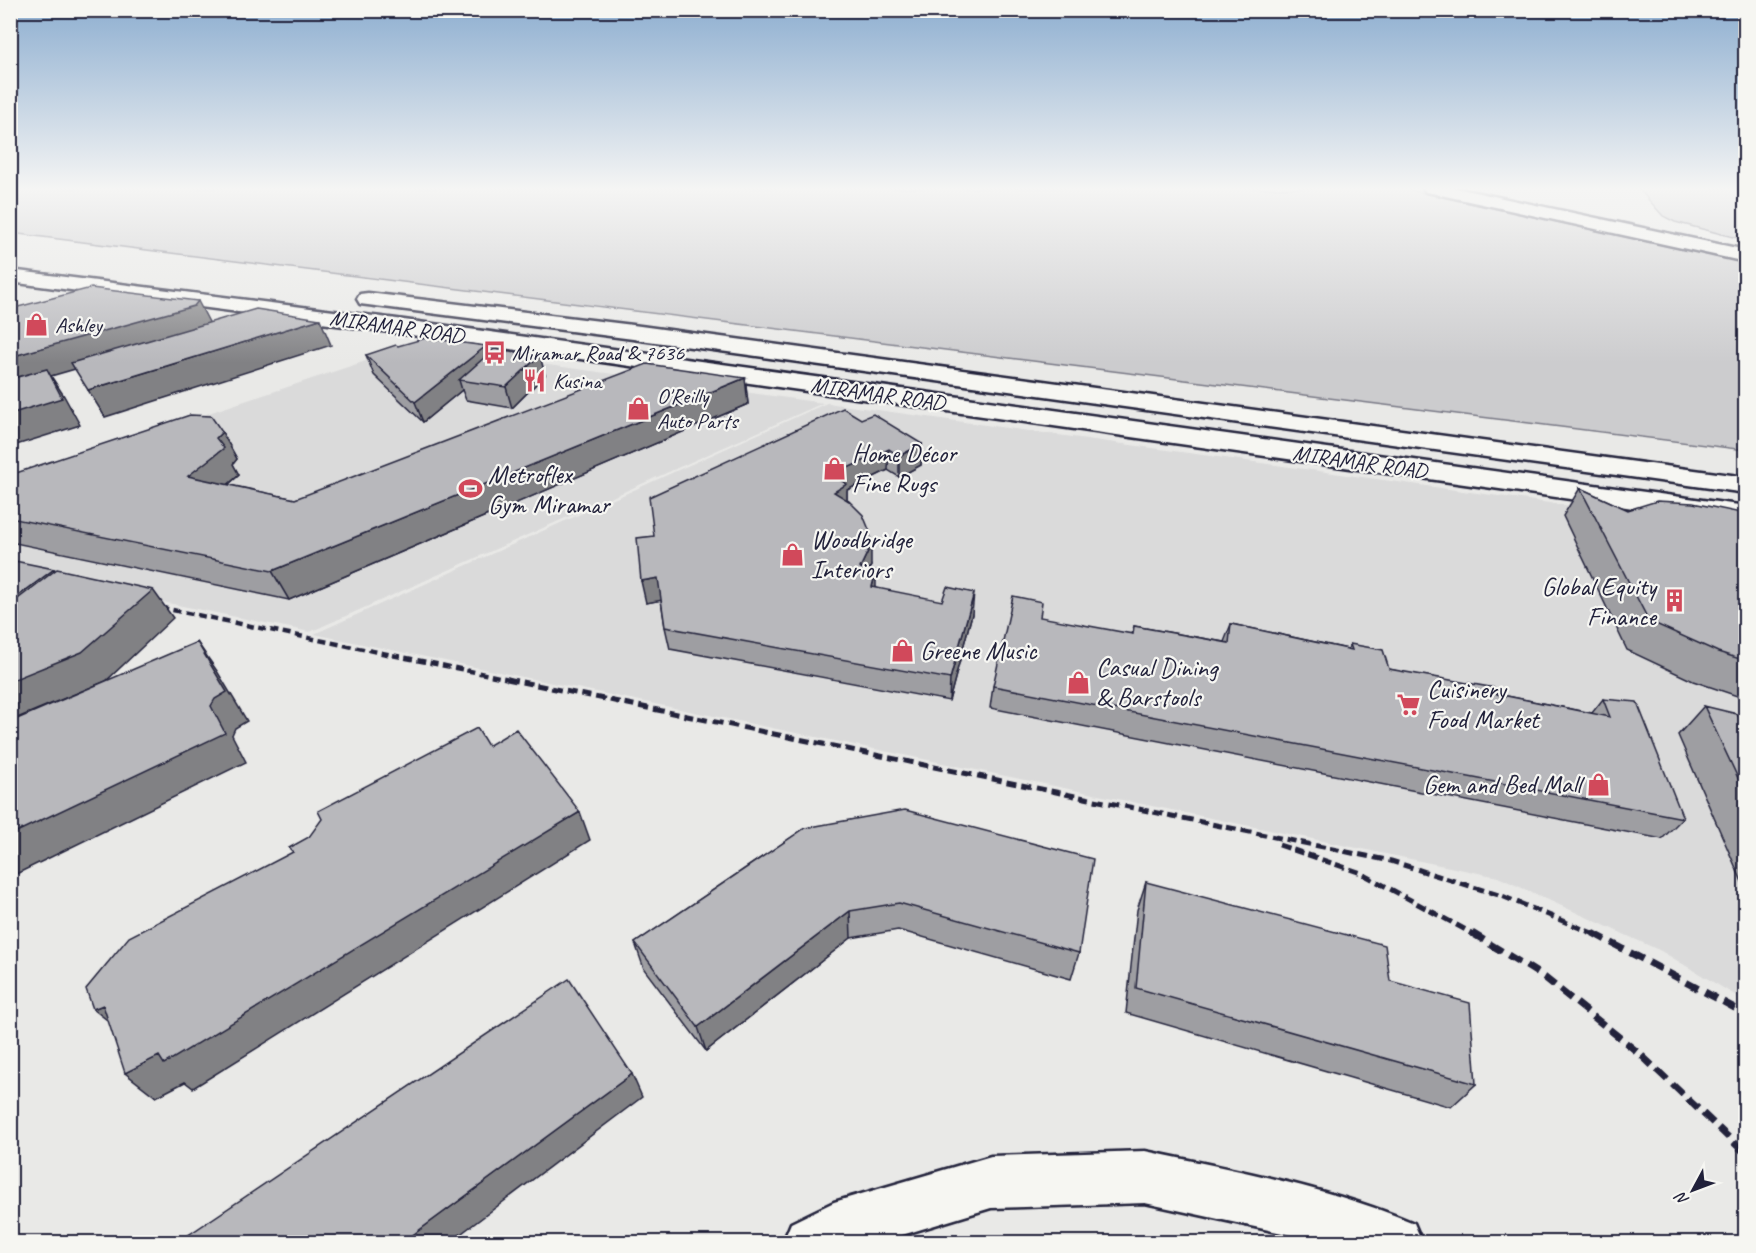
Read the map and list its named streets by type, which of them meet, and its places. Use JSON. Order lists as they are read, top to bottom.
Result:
{
  "streets": {
    "main road": ["MIRAMAR ROAD"]
  },
  "places": {
    "shop": [
      "Ashley",
      "O'Reilly Auto Parts",
      "Home Décor Fine Rugs",
      "Woodbridge Interiors",
      "Greene Music",
      "Casual Dining & Barstools",
      "Gem and Bed Mall"
    ],
    "bus stop": ["Miramar Road & 7636"],
    "restaurant": ["Kusina"],
    "sports": ["Metroflex Gym Miramar"],
    "building": ["Global Equity Finance"],
    "supermarket": ["Cuisinery Food Market"]
  },
  "north": "bottom left"
}
